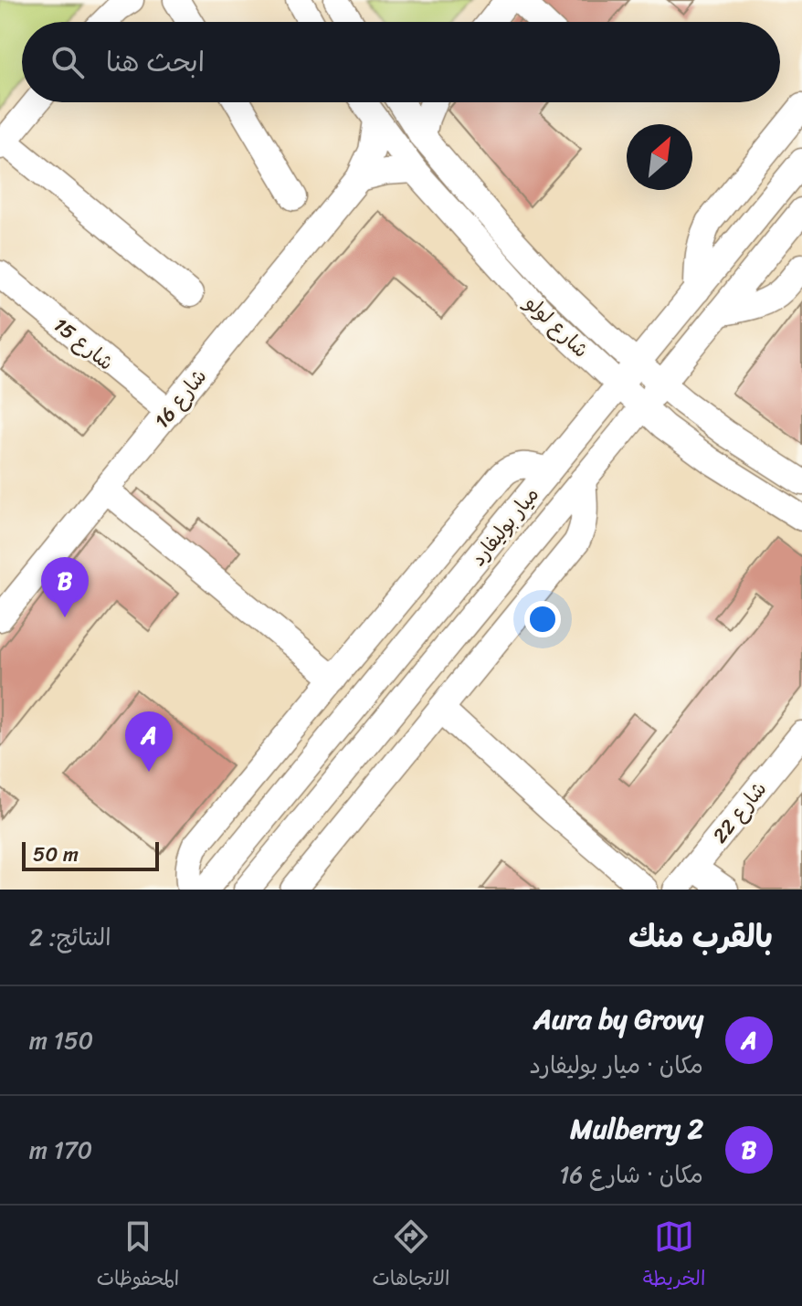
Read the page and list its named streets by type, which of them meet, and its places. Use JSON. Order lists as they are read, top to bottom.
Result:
{
  "streets": {
    "street": [
      "شارع لولو",
      "شارع 15",
      "شارع 16",
      "ميار بوليفارد",
      "شارع 22"
    ]
  },
  "crossings": [
    ["شارع لولو", "شارع 16"],
    ["شارع لولو", "ميار بوليفارد"],
    ["شارع 15", "شارع 16"]
  ],
  "scale_bar": "50 m",
  "north": "top right",
  "page": {
    "search": "ابحث هنا",
    "pins": ["B", "A"],
    "scale": "50 m",
    "heading": ["بالقرب منك", "النتائج: 2"],
    "list": [
      {
        "mark": "A",
        "name": "Aura by Grovy",
        "note": "مكان · ميار بوليفارد",
        "value": "150 m"
      },
      {
        "mark": "B",
        "name": "Mulberry 2",
        "note": "مكان · شارع 16",
        "value": "170 m"
      }
    ],
    "nav": ["الخريطة", "الاتجاهات", "المحفوظات"]
  }
}
